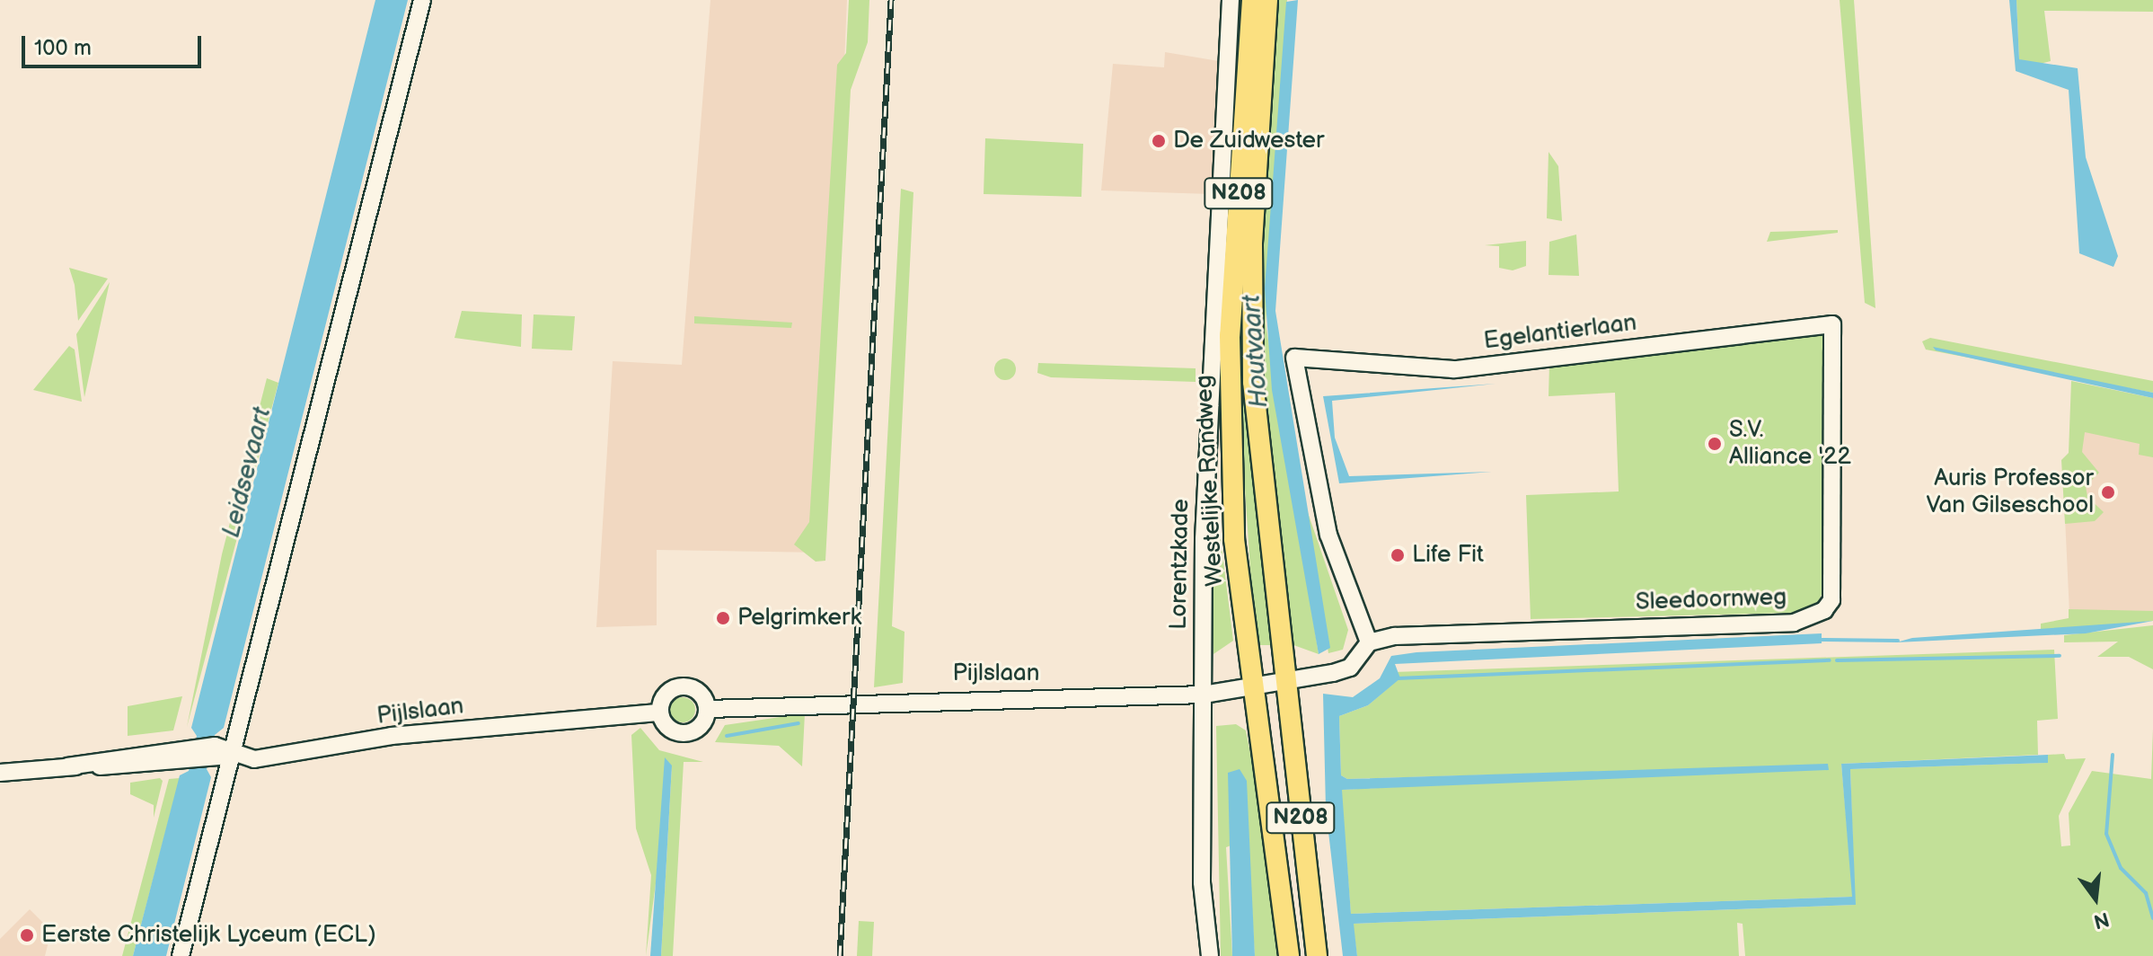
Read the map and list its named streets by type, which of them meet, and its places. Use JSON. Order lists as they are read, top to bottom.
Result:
{
  "streets": {
    "main road": ["N208", "Westelijke Randweg"],
    "street": [
      "Egelantierlaan",
      "Lorentzkade",
      "Sleedoornweg",
      "Pijlslaan"
    ]
  },
  "crossings": [
    ["Egelantierlaan", "Sleedoornweg"],
    ["Egelantierlaan", "Pijlslaan"],
    ["Westelijke Randweg", "Pijlslaan"],
    ["Lorentzkade", "Pijlslaan"],
    ["Sleedoornweg", "Pijlslaan"]
  ],
  "water": ["Houtvaart", "Leidsevaart"],
  "places": [
    "De Zuidwester",
    "S.V. Alliance '22",
    "Auris Professor Van Gilseschool",
    "Life Fit",
    "Pelgrimkerk",
    "Eerste Christelijk Lyceum (ECL)"
  ],
  "scale_bar": "100 m",
  "north": "bottom"
}
